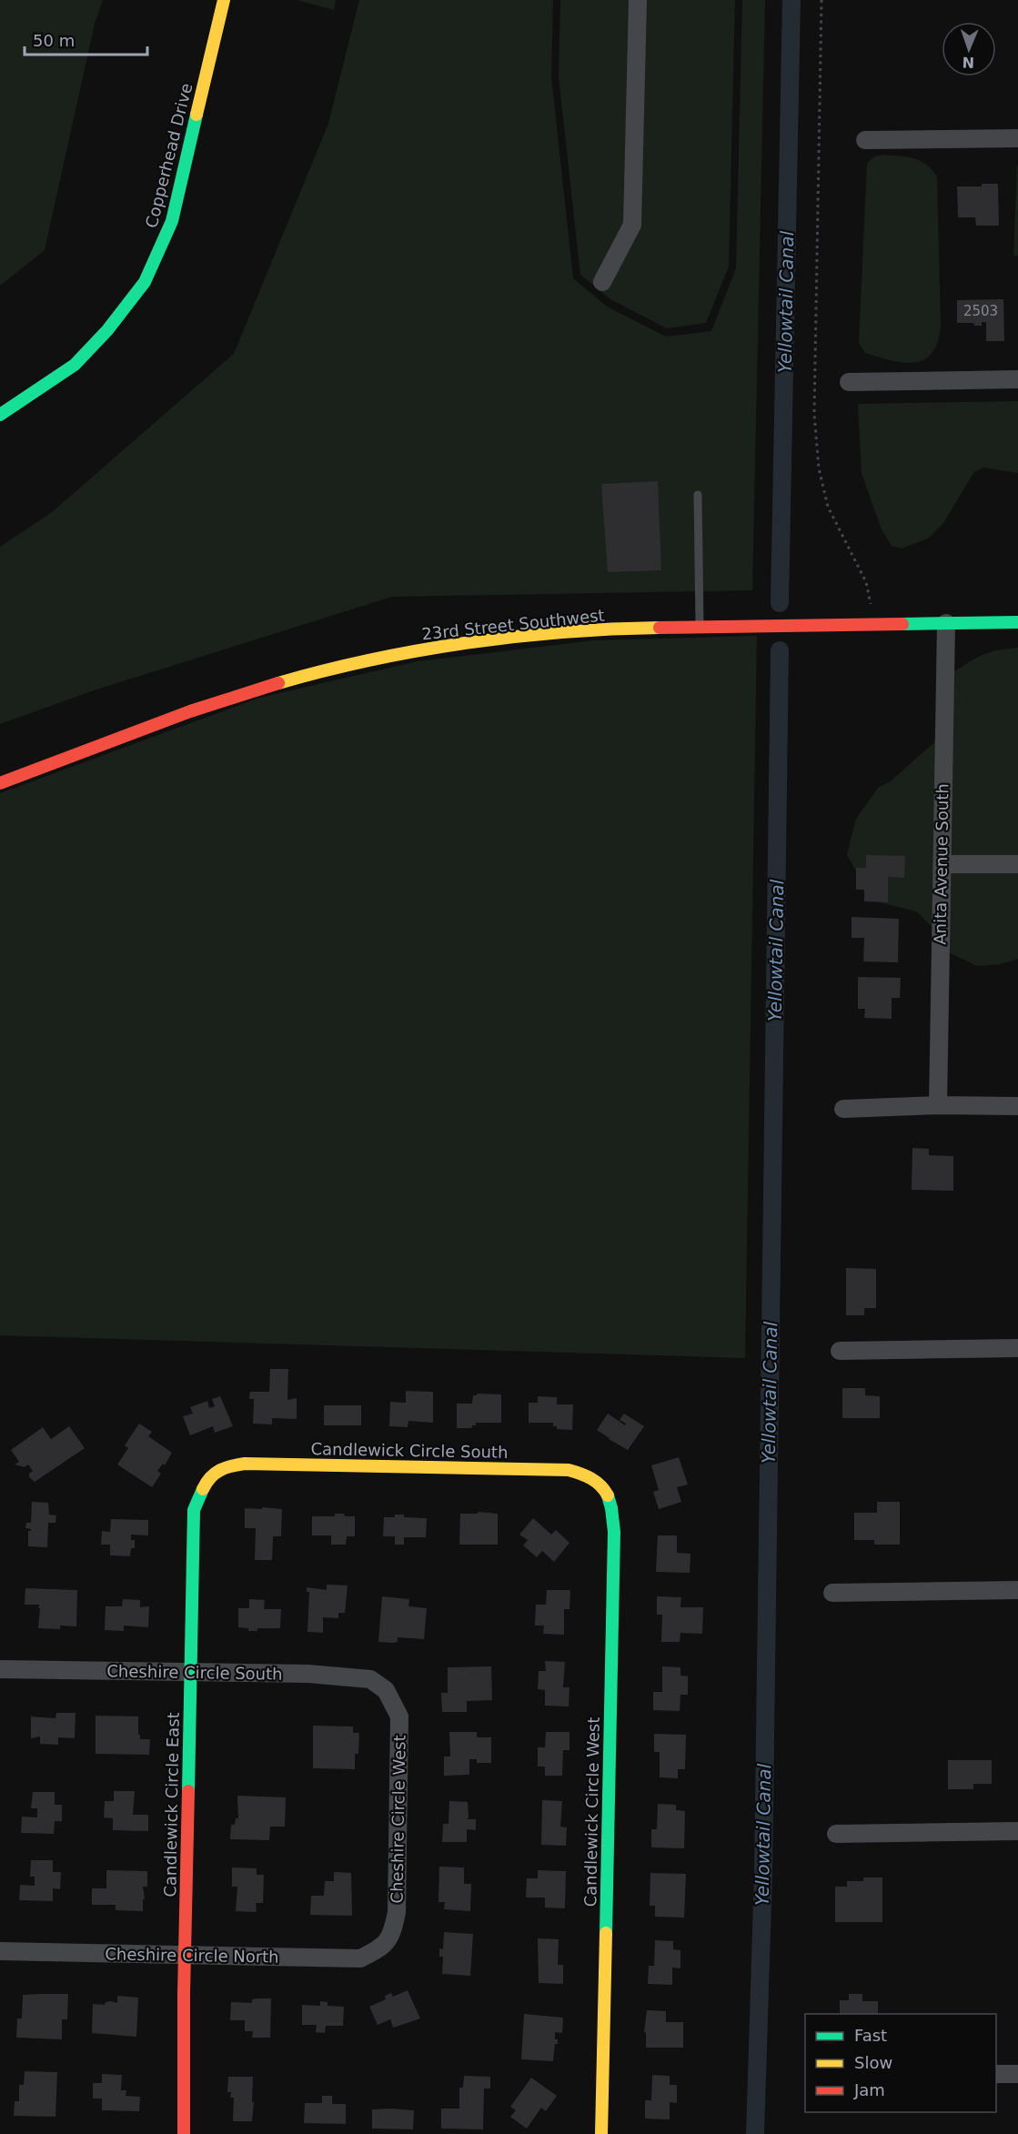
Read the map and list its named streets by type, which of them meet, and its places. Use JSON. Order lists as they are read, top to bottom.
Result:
{
  "streets": {
    "street": [
      "Copperhead Drive",
      "23rd Street Southwest",
      "Anita Avenue South",
      "Candlewick Circle South",
      "Cheshire Circle South",
      "Candlewick Circle East",
      "Candlewick Circle West",
      "Cheshire Circle West",
      "Cheshire Circle North"
    ]
  },
  "crossings": [
    ["23rd Street Southwest", "Anita Avenue South"],
    ["Candlewick Circle South", "Candlewick Circle East"],
    ["Candlewick Circle South", "Candlewick Circle West"],
    ["Cheshire Circle South", "Candlewick Circle East"],
    ["Cheshire Circle South", "Cheshire Circle West"],
    ["Candlewick Circle East", "Cheshire Circle North"],
    ["Cheshire Circle West", "Cheshire Circle North"]
  ],
  "water": ["Yellowtail Canal"],
  "house_numbers": ["2503"],
  "legend": ["Fast", "Slow", "Jam"],
  "scale_bar": "50 m",
  "north": "bottom"
}
